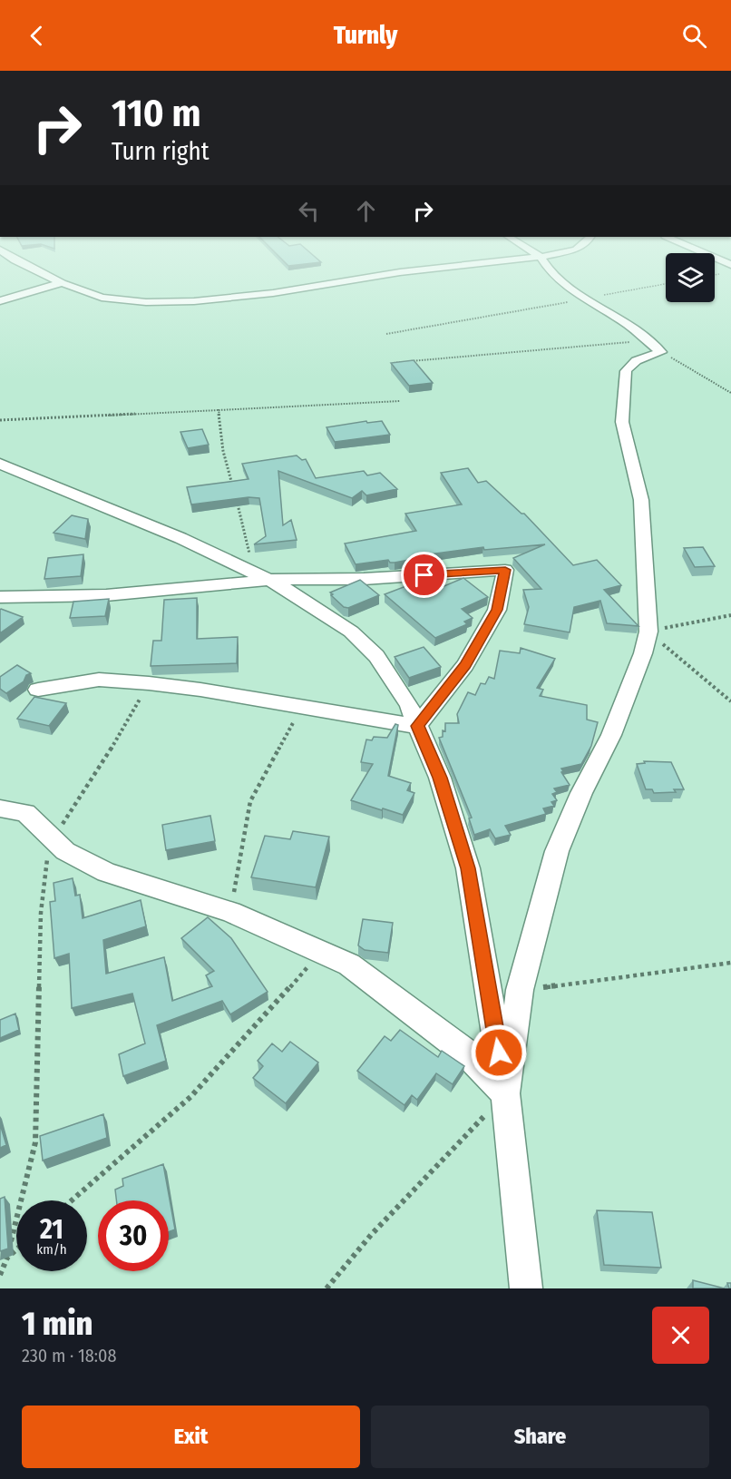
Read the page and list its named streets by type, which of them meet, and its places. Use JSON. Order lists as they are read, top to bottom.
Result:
{
  "page": {
    "header": "Turnly",
    "turn": ["110 m", "Turn right"],
    "speed": "21 km/h",
    "limit": "30",
    "heading": ["1 min", "230 m · 18:08"],
    "buttons": ["Exit", "Share"]
  }
}
